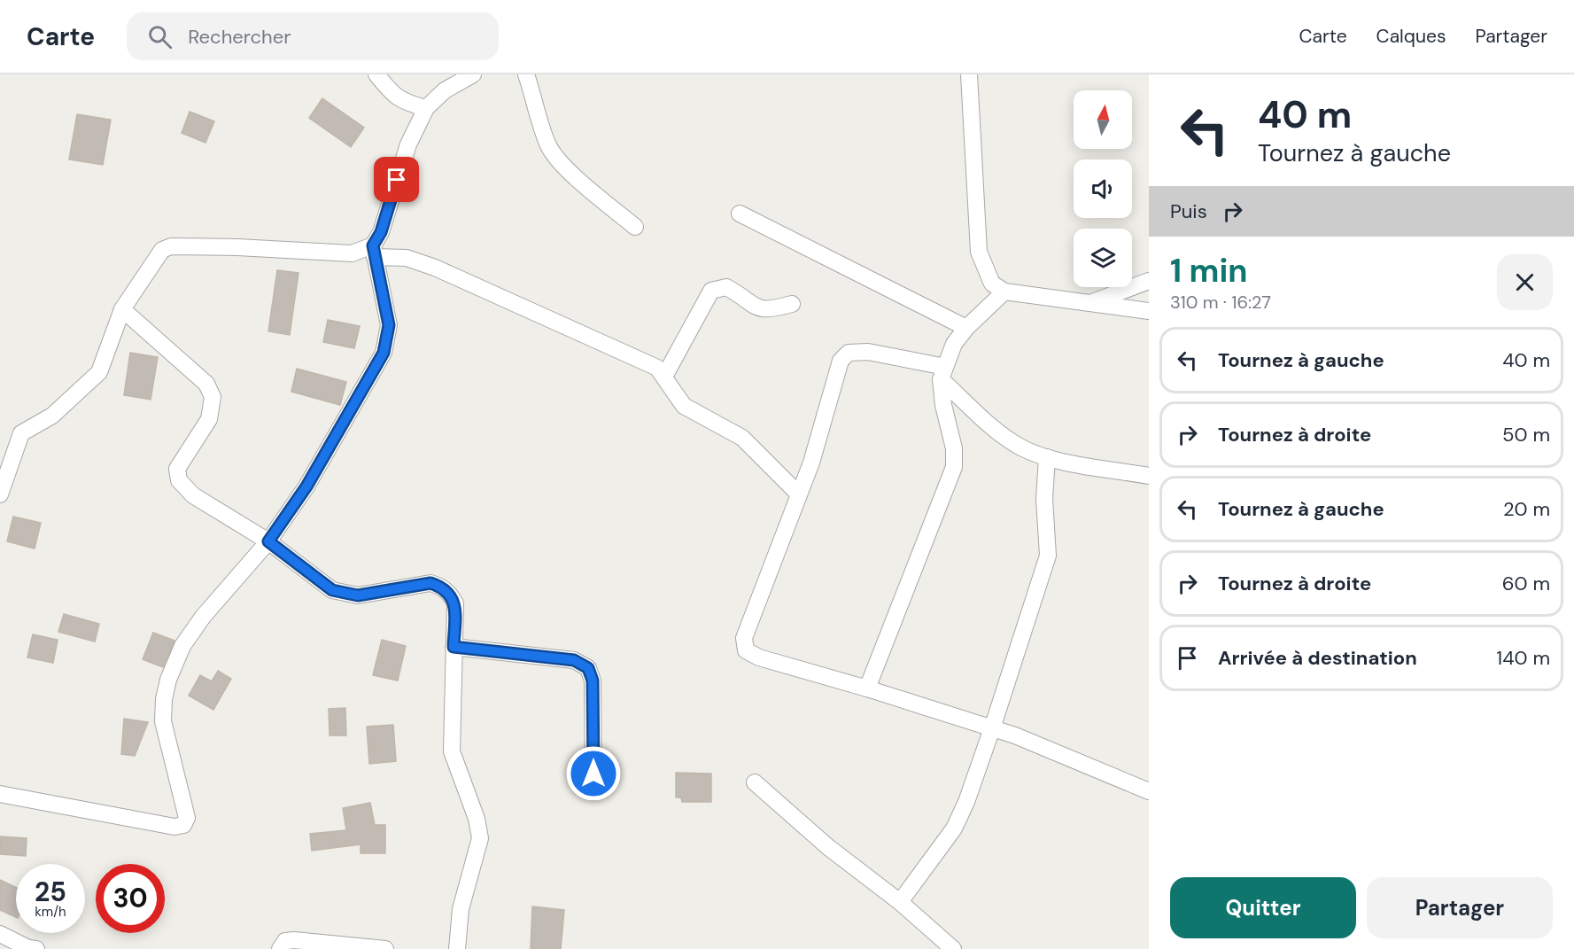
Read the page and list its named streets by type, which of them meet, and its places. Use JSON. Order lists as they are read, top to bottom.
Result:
{
  "north": "top",
  "page": {
    "header": "Carte",
    "search": "Rechercher",
    "nav": ["Carte", "Calques", "Partager"],
    "turn": ["40 m", "Tournez à gauche"],
    "then": "Puis",
    "heading": ["1 min", "310 m · 16:27"],
    "list": [
      {
        "name": "Tournez à gauche",
        "value": "40 m"
      },
      {
        "name": "Tournez à droite",
        "value": "50 m"
      },
      {
        "name": "Tournez à gauche",
        "value": "20 m"
      },
      {
        "name": "Tournez à droite",
        "value": "60 m"
      },
      {
        "name": "Arrivée à destination",
        "value": "140 m"
      }
    ],
    "speed": "25 km/h",
    "limit": "30",
    "buttons": ["Quitter", "Partager"]
  }
}
